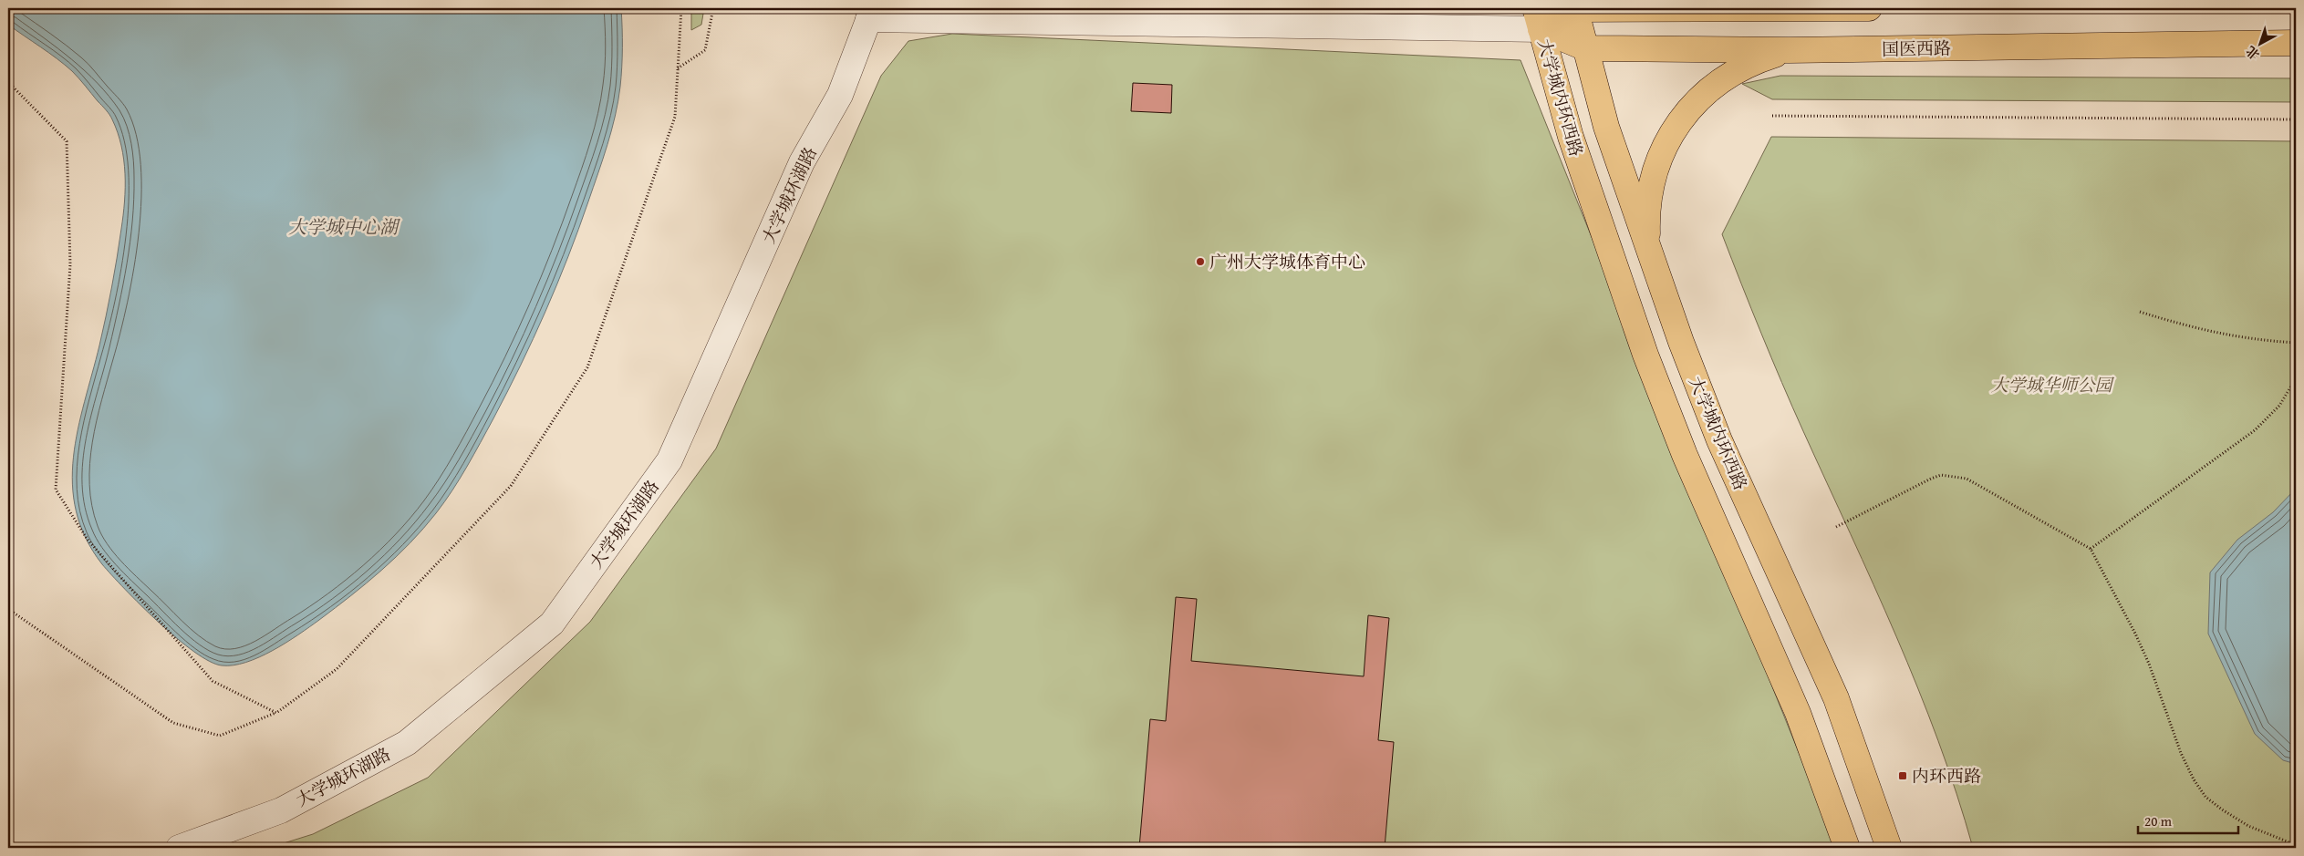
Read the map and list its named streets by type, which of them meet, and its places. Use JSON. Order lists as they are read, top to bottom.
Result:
{
  "streets": {
    "main road": ["国医西路", "大学城内环西路"],
    "street": ["大学城环湖路"]
  },
  "crossings": [
    ["国医西路", "大学城内环西路"],
    ["国医西路", "大学城环湖路"]
  ],
  "water": ["大学城中心湖"],
  "parks": ["大学城华师公园"],
  "places": {
    "other": ["广州大学城体育中心"],
    "transit": ["内环西路"]
  },
  "scale_bar": "20 m",
  "north": "bottom left"
}
